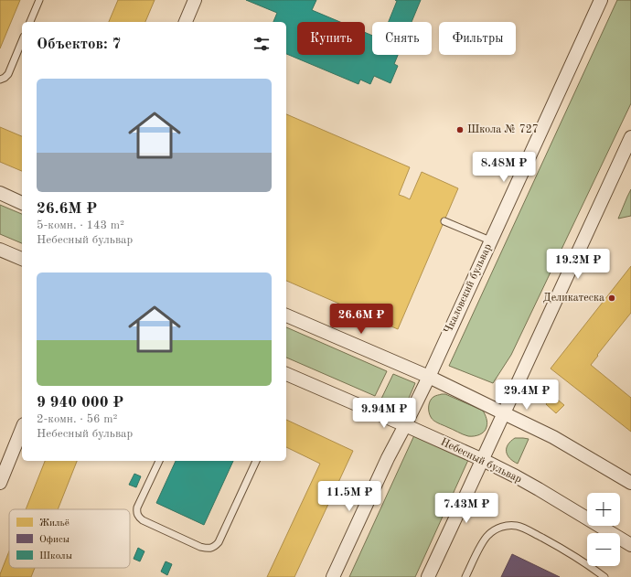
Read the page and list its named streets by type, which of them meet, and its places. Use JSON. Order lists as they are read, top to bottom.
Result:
{
  "streets": {
    "street": ["Чкаловский бульвар", "Небесный бульвар"]
  },
  "crossings": [
    ["Чкаловский бульвар", "Небесный бульвар"]
  ],
  "places": ["Школа № 727", "Деликатеска"],
  "legend": ["Жильё", "Офисы", "Школы"],
  "page": {
    "chip": ["Купить", "Снять", "Фильтры"],
    "heading": "Объектов: 7",
    "list": [
      {
        "name": "26.6M ₽",
        "note": "5-комн. · 143 m² · Небесный бульвар"
      },
      {
        "name": "9 940 000 ₽",
        "note": "2-комн. · 56 m² · Небесный бульвар"
      }
    ],
    "price": [
      "8.48M ₽",
      "19.2M ₽",
      "26.6M ₽",
      "29.4M ₽",
      "9.94M ₽",
      "11.5M ₽",
      "7.43M ₽"
    ],
    "map_buttons": ["+", "−"]
  }
}
